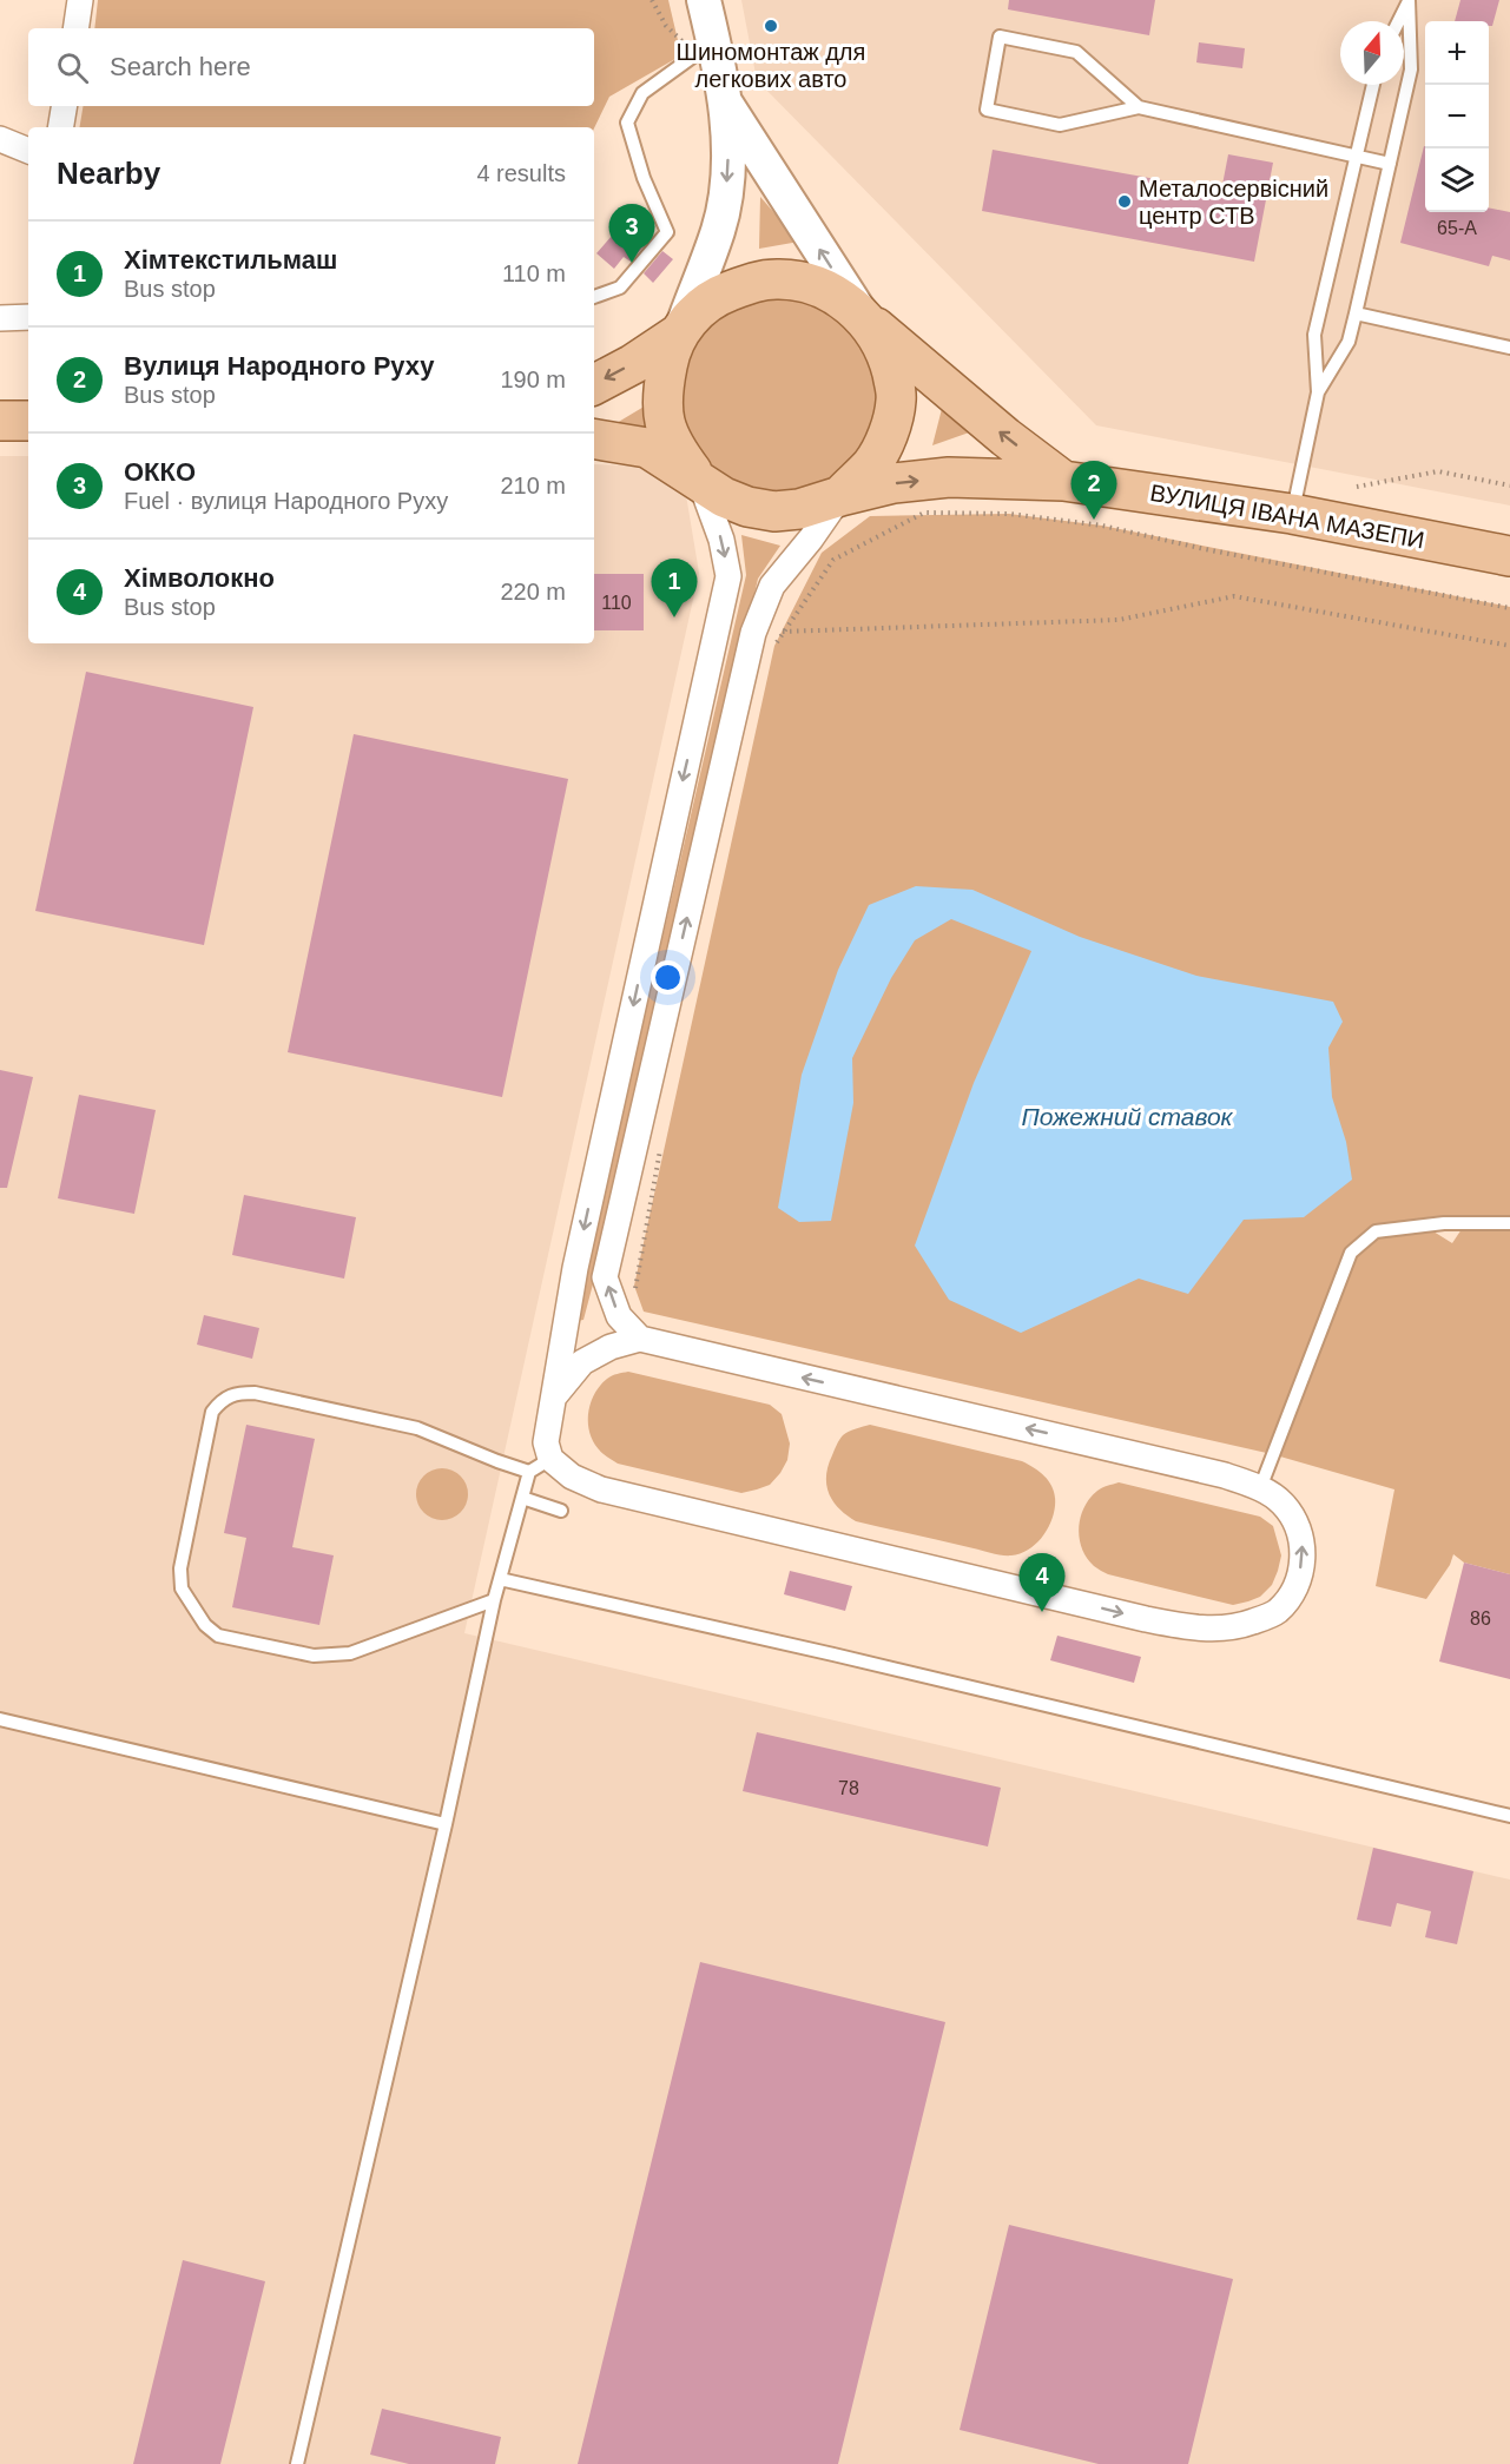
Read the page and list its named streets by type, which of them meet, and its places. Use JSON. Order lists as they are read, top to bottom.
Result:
{
  "streets": {
    "main road": ["ВУЛИЦЯ ІВАНА МАЗЕПИ"]
  },
  "water": ["Пожежний ставок"],
  "places": ["Шиномонтаж для легкових авто", "Металосервісний центр СТВ"],
  "house_numbers": [
    "65-А",
    "110",
    "86",
    "78"
  ],
  "north": "top",
  "page": {
    "map_buttons": ["+", "−"],
    "search": "Search here",
    "heading": ["Nearby", "4 results"],
    "pins": [
      "3",
      "2",
      "1",
      "4"
    ],
    "list": [
      {
        "mark": "1",
        "name": "Хімтекстильмаш",
        "note": "Bus stop",
        "value": "110 m"
      },
      {
        "mark": "2",
        "name": "Вулиця Народного Руху",
        "note": "Bus stop",
        "value": "190 m"
      },
      {
        "mark": "3",
        "name": "ОККО",
        "note": "Fuel · вулиця Народного Руху",
        "value": "210 m"
      },
      {
        "mark": "4",
        "name": "Хімволокно",
        "note": "Bus stop",
        "value": "220 m"
      }
    ]
  }
}
